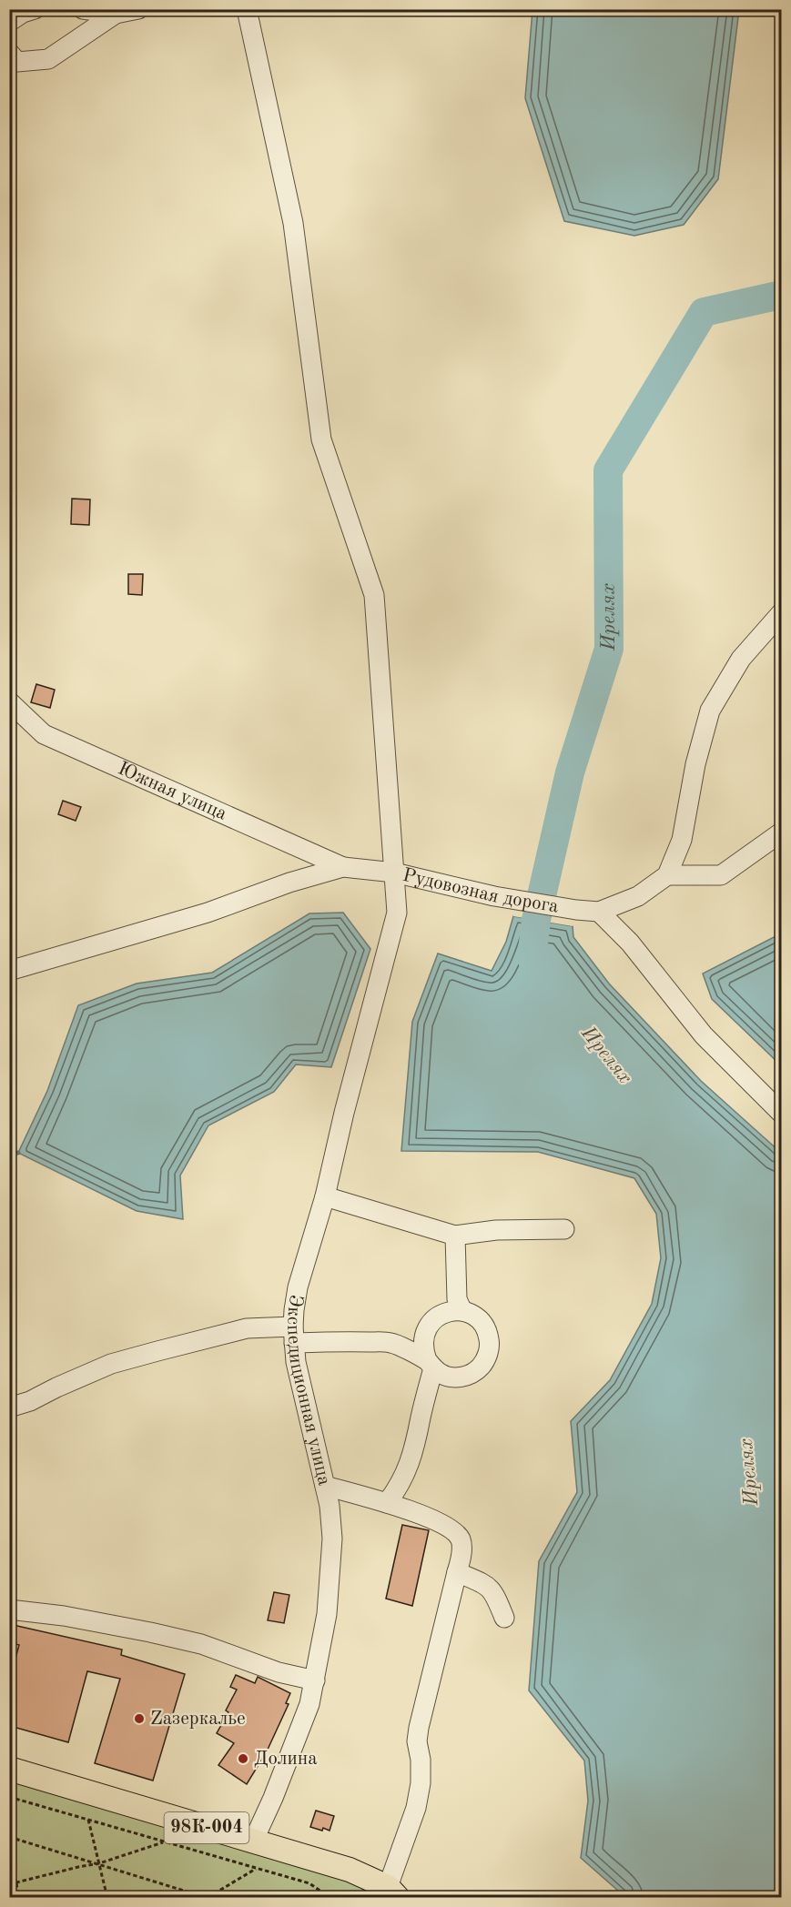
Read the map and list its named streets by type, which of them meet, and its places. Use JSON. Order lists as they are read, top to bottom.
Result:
{
  "streets": {
    "main road": ["98К-004"],
    "street": ["Южная улица", "Рудовозная дорога", "Экспедиционная улица"]
  },
  "crossings": [
    ["Южная улица", "Рудовозная дорога"],
    ["Рудовозная дорога", "Экспедиционная улица"],
    ["Экспедиционная улица", "98К-004"]
  ],
  "water": ["Ирелях"],
  "places": ["Zазеркалье", "Долина"]
}
